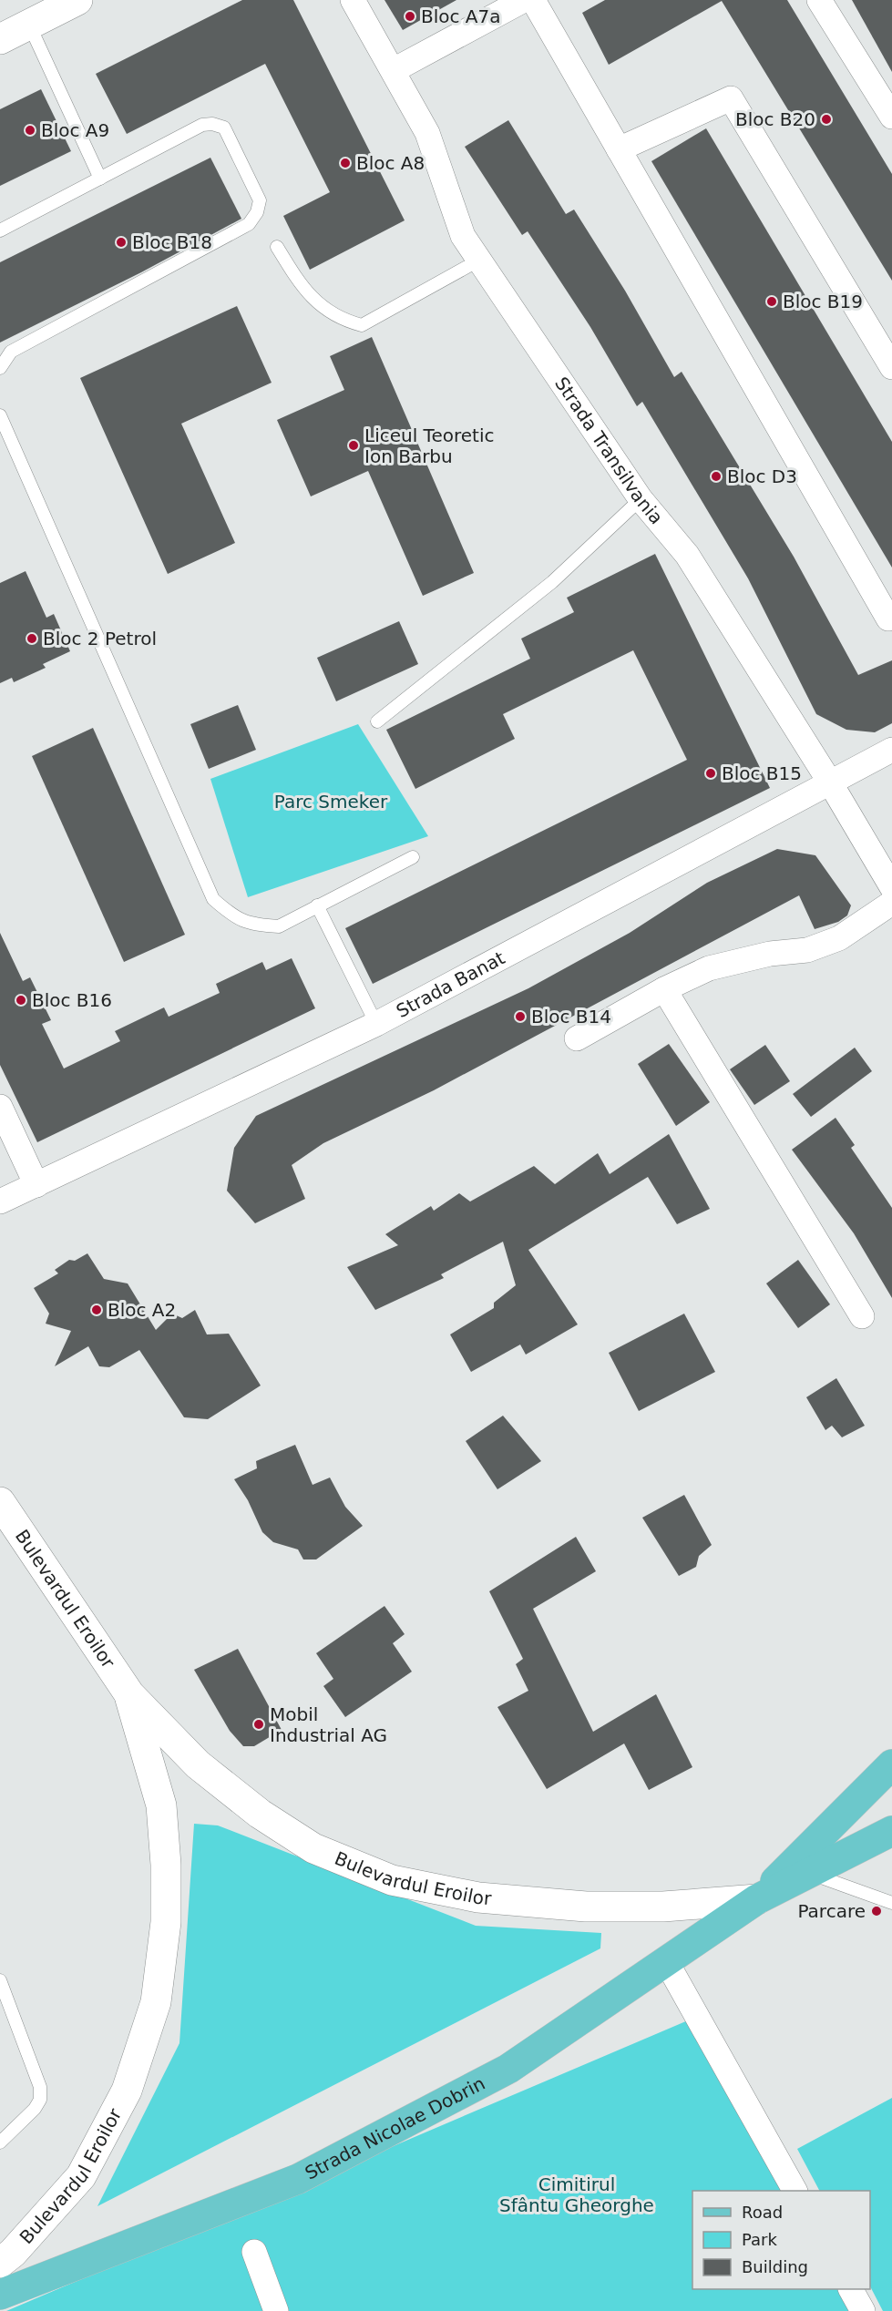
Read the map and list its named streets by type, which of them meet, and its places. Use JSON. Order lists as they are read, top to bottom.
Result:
{
  "streets": {
    "main road": ["Strada Nicolae Dobrin"],
    "street": ["Strada Transilvania", "Strada Banat", "Bulevardul Eroilor"]
  },
  "crossings": [
    ["Strada Transilvania", "Strada Banat"],
    ["Bulevardul Eroilor", "Strada Nicolae Dobrin"]
  ],
  "parks": ["Parc Smeker", "Cimitirul Sfântu Gheorghe"],
  "places": [
    "Bloc A7a",
    "Bloc B20",
    "Bloc A9",
    "Bloc A8",
    "Bloc B18",
    "Bloc B19",
    "Liceul Teoretic Ion Barbu",
    "Bloc D3",
    "Bloc 2 Petrol",
    "Bloc B15",
    "Bloc B16",
    "Bloc B14",
    "Bloc A2",
    "Mobil Industrial AG",
    "Parcare"
  ],
  "legend": ["Road", "Park", "Building"]
}
